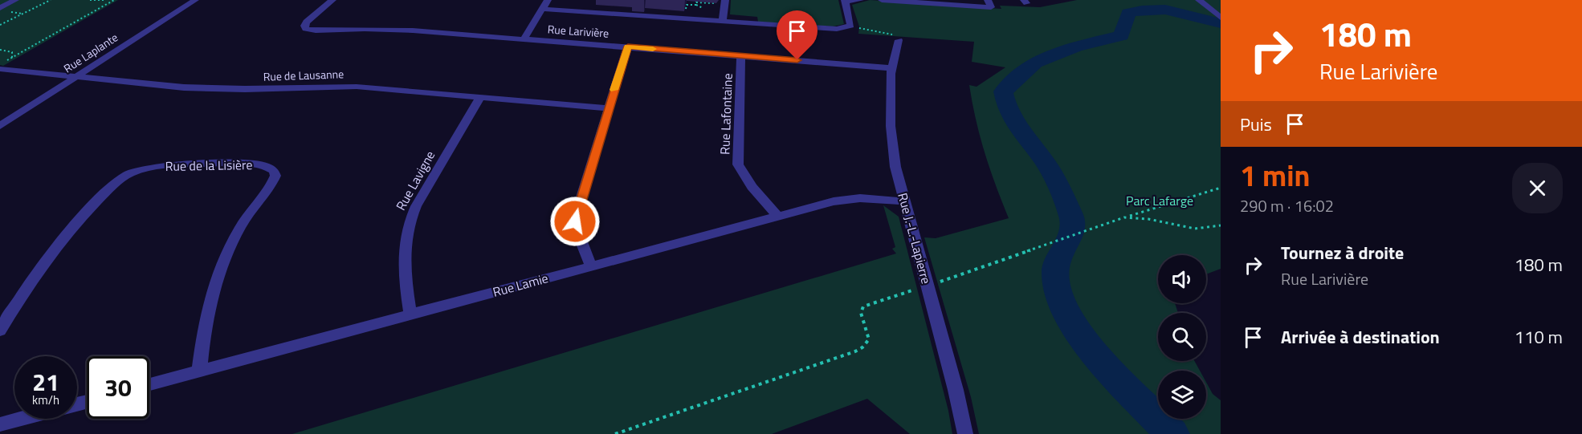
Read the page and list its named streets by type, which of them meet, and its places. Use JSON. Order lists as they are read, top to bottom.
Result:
{
  "streets": {
    "street": [
      "Rue Larivière",
      "Rue Laplante",
      "Rue de Lausanne",
      "Rue Lafontaine",
      "Rue de la Lisière",
      "Rue Lavigne",
      "Rue J.-L.-Lapierre",
      "Rue Lamie"
    ]
  },
  "crossings": [
    ["Rue Larivière", "Rue Lafontaine"],
    ["Rue Larivière", "Rue J.-L.-Lapierre"],
    ["Rue Laplante", "Rue de Lausanne"],
    ["Rue de Lausanne", "Rue Lavigne"],
    ["Rue Lafontaine", "Rue Lamie"],
    ["Rue de la Lisière", "Rue Lamie"],
    ["Rue Lavigne", "Rue Lamie"],
    ["Rue J.-L.-Lapierre", "Rue Lamie"]
  ],
  "parks": ["Parc Lafarge"],
  "page": {
    "turn": ["180 m", "Rue Larivière"],
    "then": "Puis",
    "heading": ["1 min", "290 m · 16:02"],
    "list": [
      {
        "name": "Tournez à droite",
        "note": "Rue Larivière",
        "value": "180 m"
      },
      {
        "name": "Arrivée à destination",
        "value": "110 m"
      }
    ],
    "speed": "21 km/h",
    "limit": "30"
  }
}
